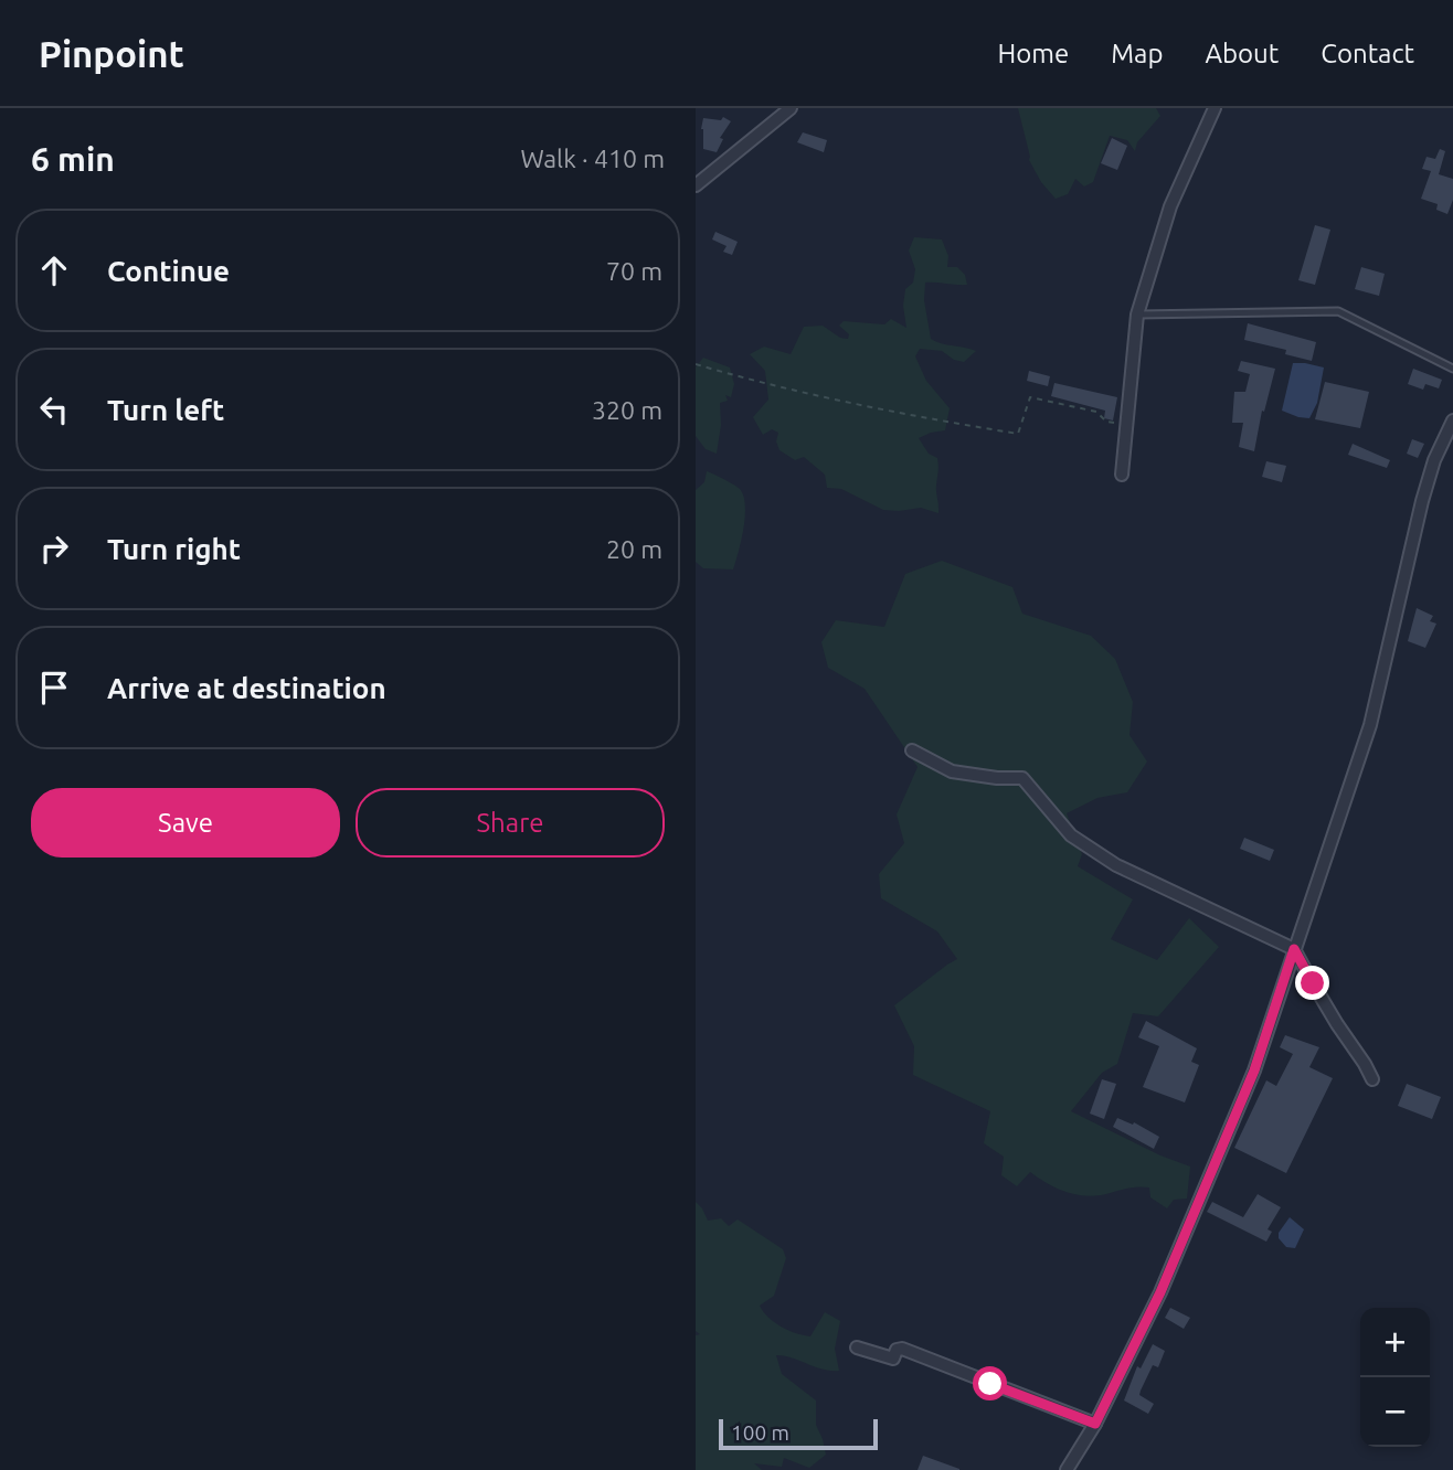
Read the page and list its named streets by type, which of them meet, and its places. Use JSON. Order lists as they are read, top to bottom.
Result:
{
  "scale_bar": "100 m",
  "page": {
    "header": "Pinpoint",
    "nav": [
      "Home",
      "Map",
      "About",
      "Contact"
    ],
    "heading": ["6 min", "Walk · 410 m"],
    "list": [
      ["Continue", "70 m"],
      ["Turn left", "320 m"],
      ["Turn right", "20 m"],
      "Arrive at destination"
    ],
    "buttons": ["Save", "Share"],
    "map_buttons": ["+", "−"],
    "scale": "100 m"
  }
}
